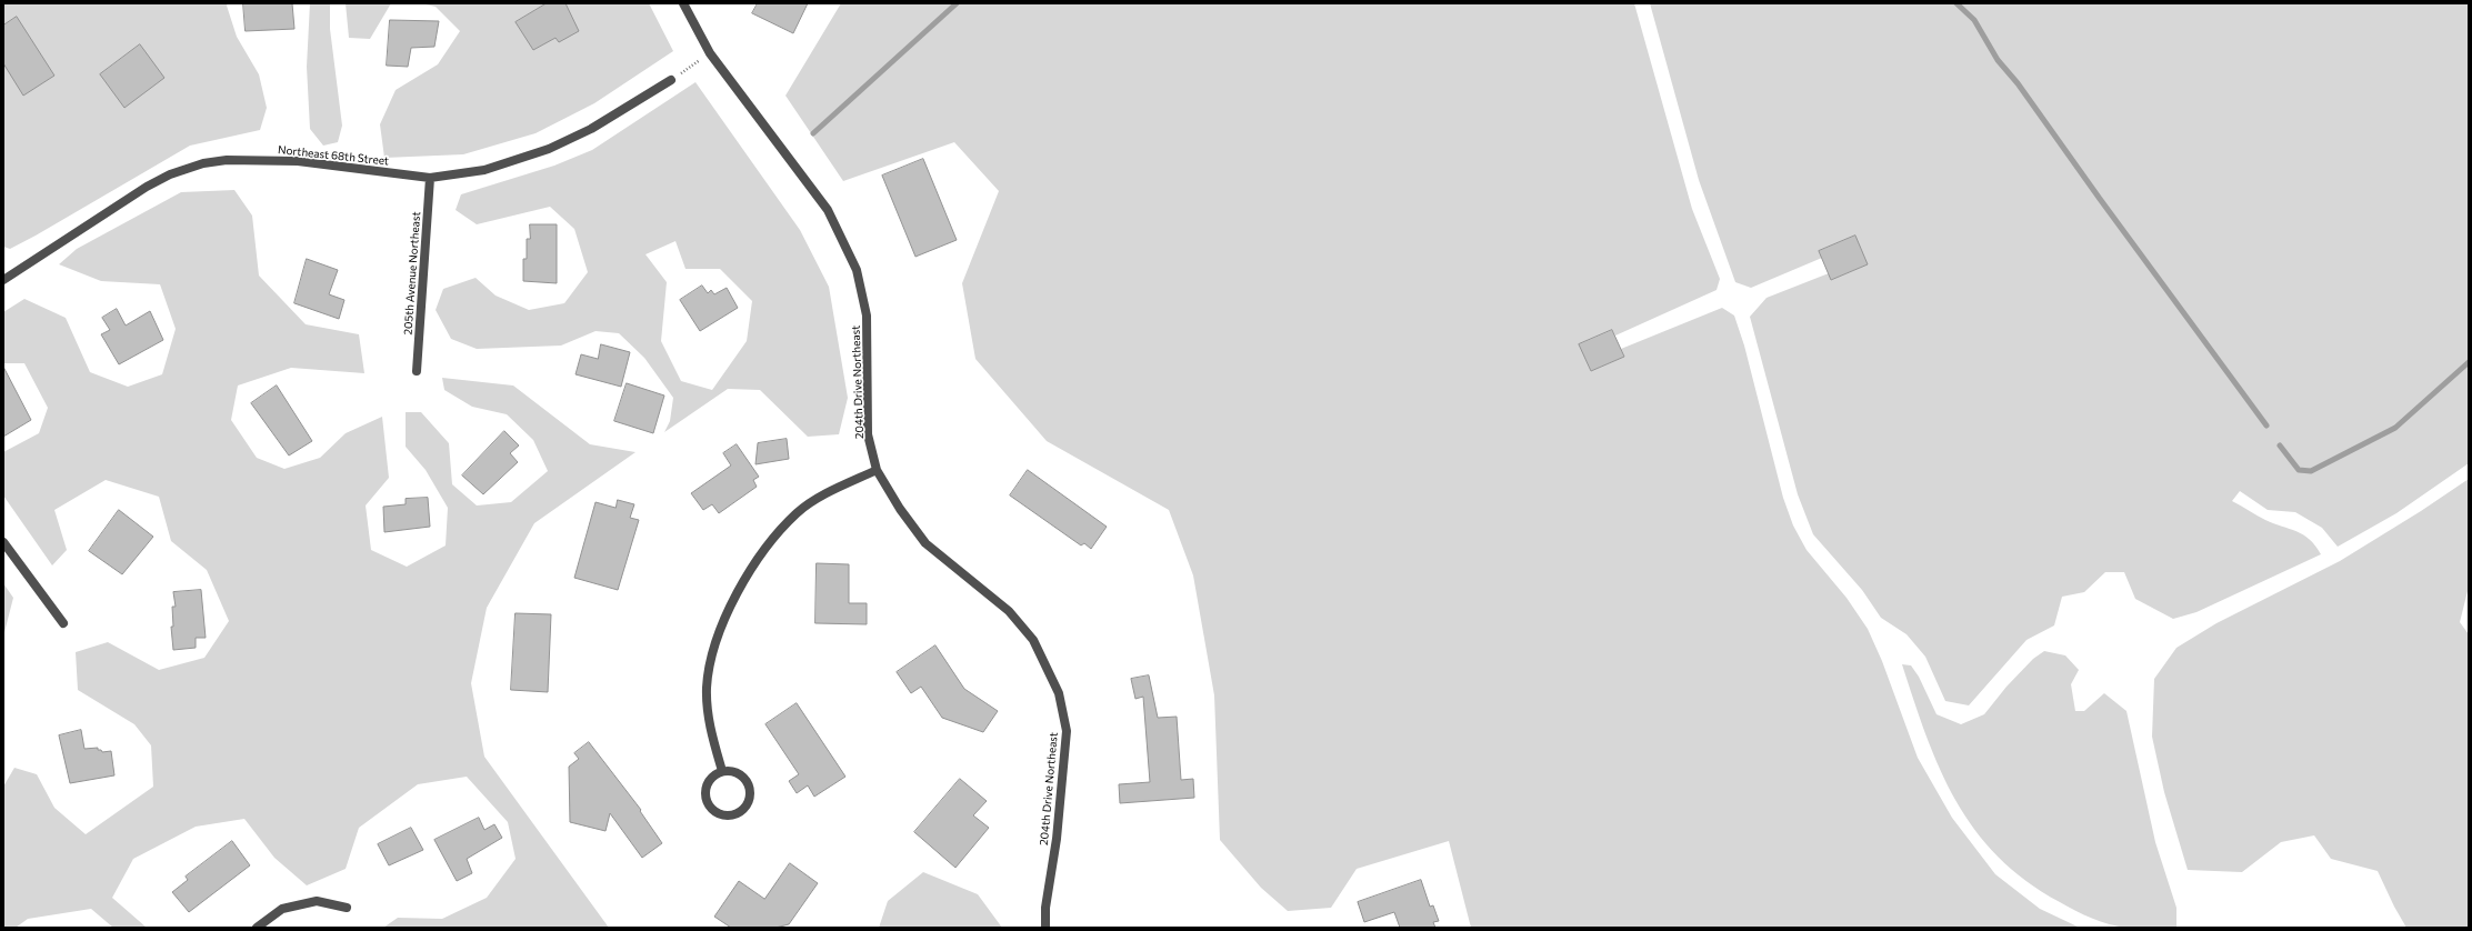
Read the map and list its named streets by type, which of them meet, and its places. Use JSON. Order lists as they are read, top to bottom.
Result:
{
  "streets": {
    "street": ["Northeast 68th Street", "205th Avenue Northeast", "204th Drive Northeast"]
  },
  "crossings": [
    ["Northeast 68th Street", "205th Avenue Northeast"]
  ]
}
